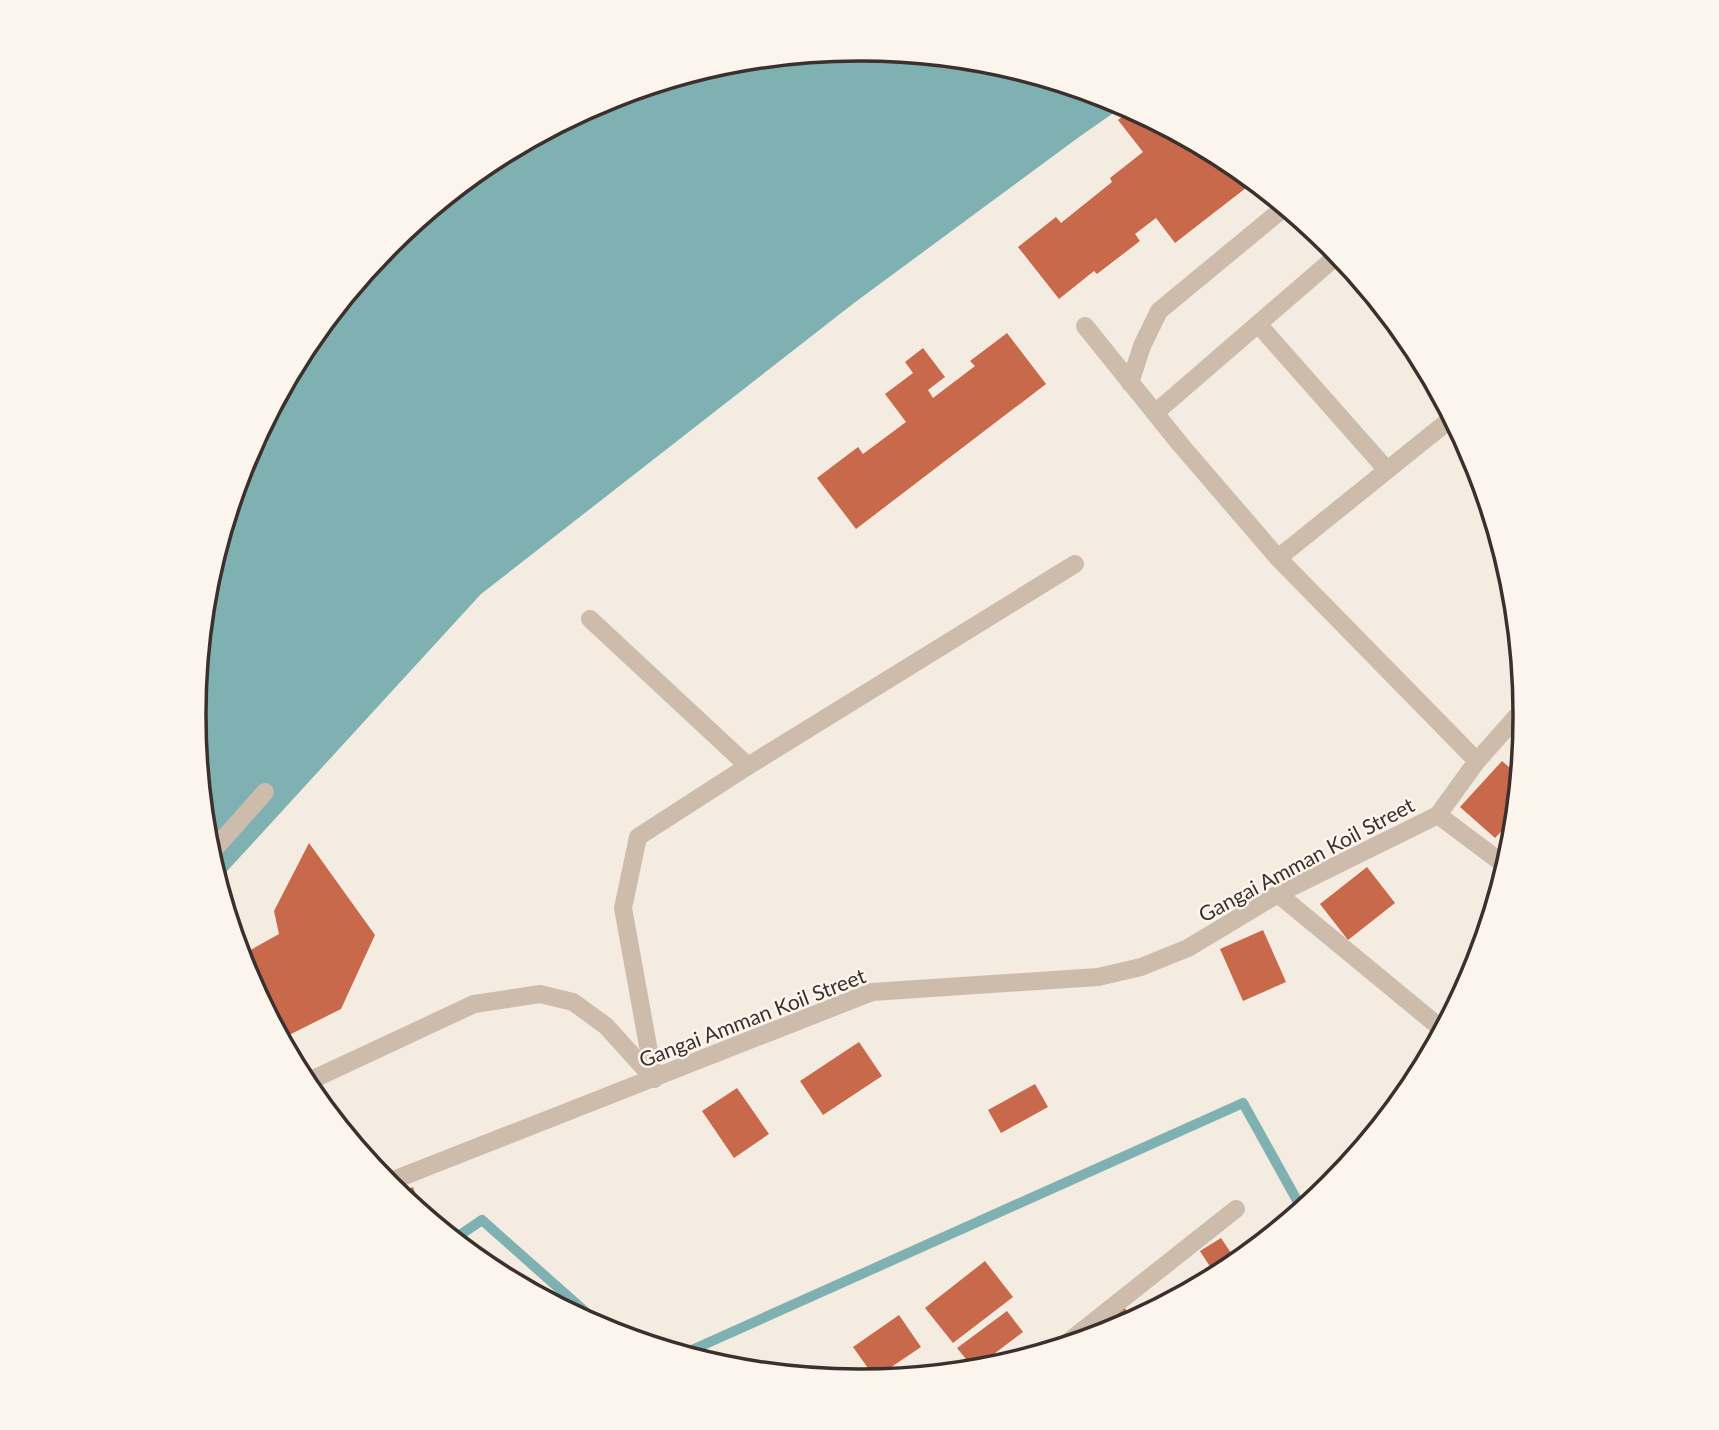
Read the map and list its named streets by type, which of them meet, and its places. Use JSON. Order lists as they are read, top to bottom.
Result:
{
  "streets": {
    "street": ["Gangai Amman Koil Street"]
  }
}
